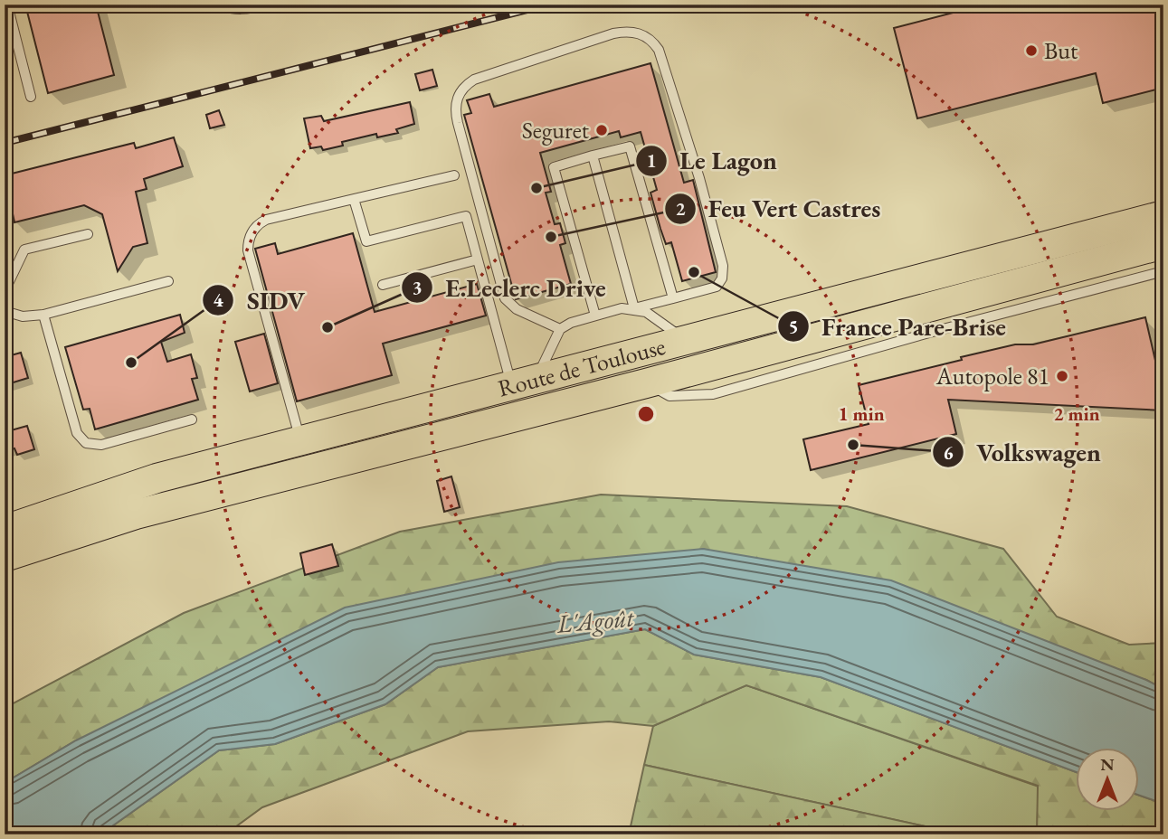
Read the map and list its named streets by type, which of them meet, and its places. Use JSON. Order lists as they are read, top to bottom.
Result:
{
  "streets": {
    "main road": ["Route de Toulouse"]
  },
  "water": ["L'Agoût"],
  "places": [
    "But",
    "Seguret",
    "Le Lagon",
    "Feu Vert Castres",
    "France Pare-Brise",
    "E.Leclerc Drive",
    "SIDV",
    "Autopole 81",
    "Volkswagen"
  ],
  "north": "top",
  "rings": ["1 min", "2 min"]
}
